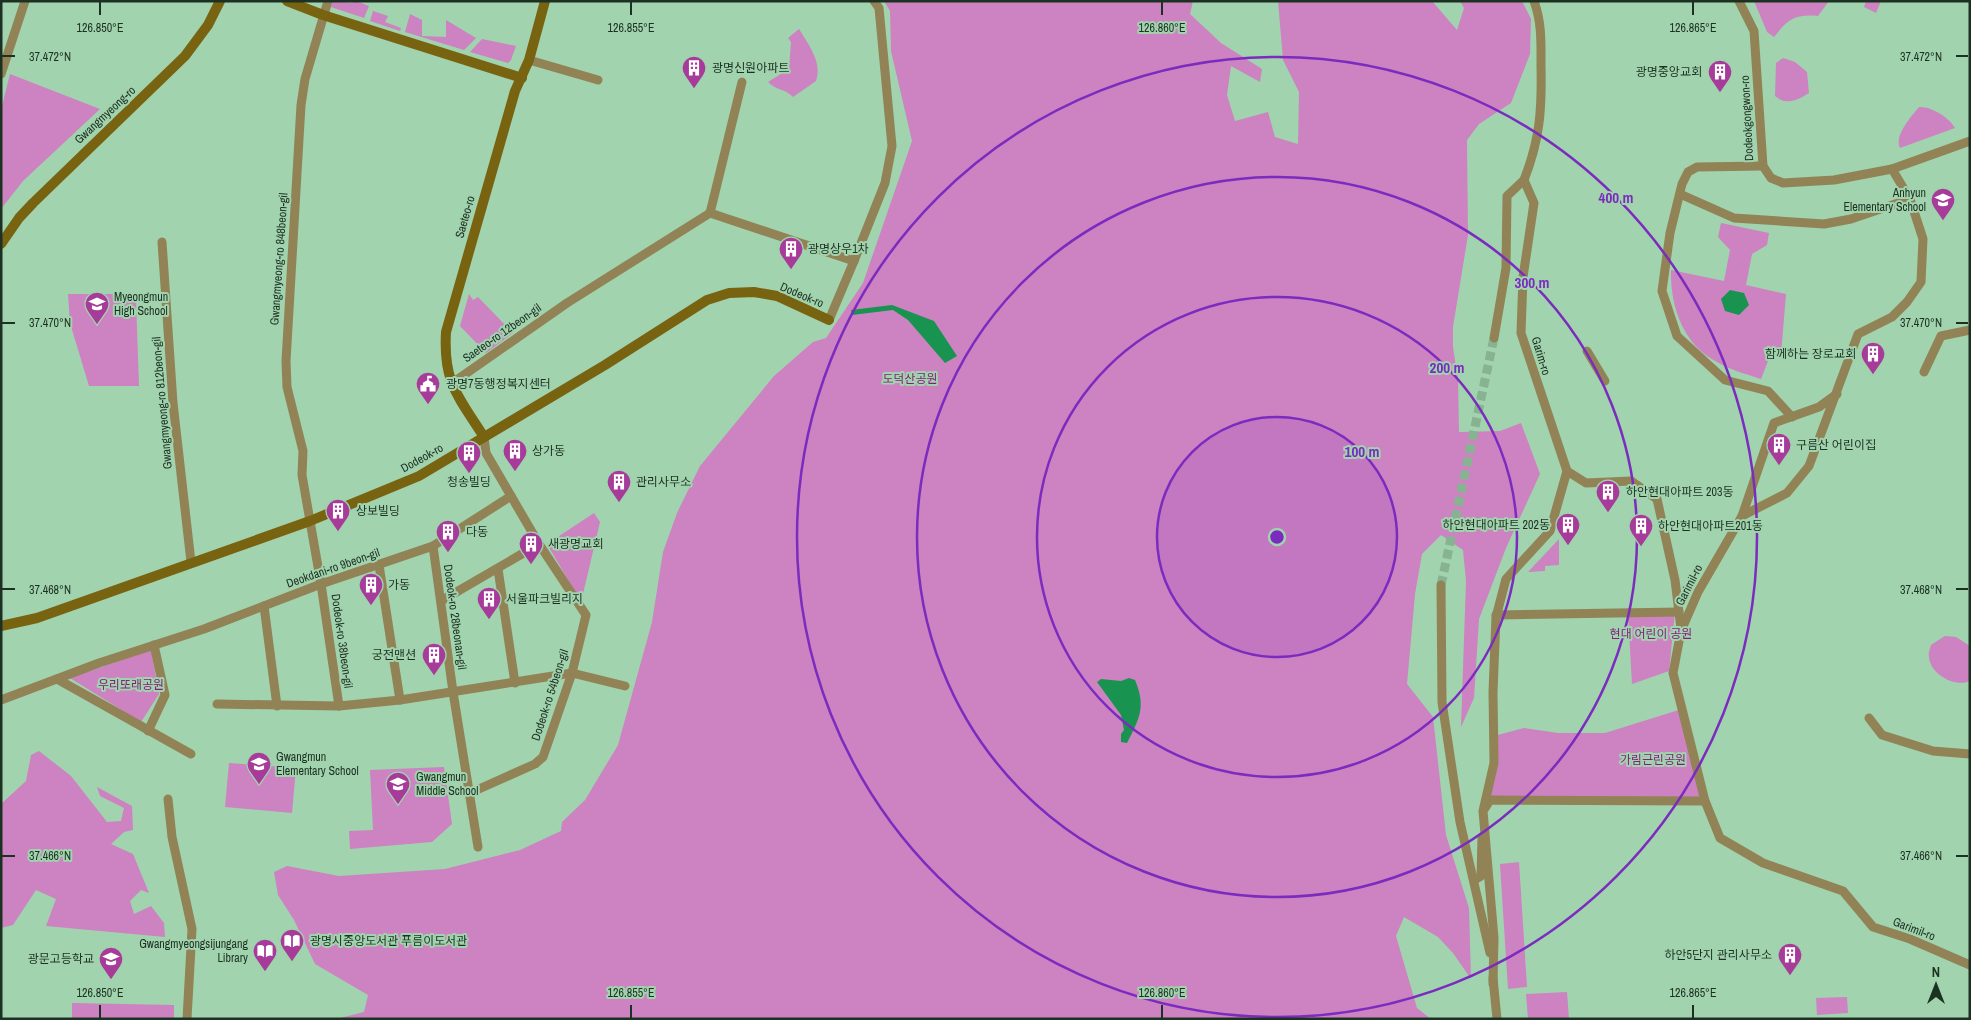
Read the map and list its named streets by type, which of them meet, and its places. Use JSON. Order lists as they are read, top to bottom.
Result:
{
  "streets": {
    "street": [
      "Gwangmyeong-ro",
      "Dodeokgongwon-ro",
      "Saeteo-ro",
      "Gwangmyeong-ro 848beon-gil",
      "Dodeok-ro",
      "Saeteo-ro 12beon-gil",
      "Garim-ro",
      "Gwangmyeong-ro 812beon-gil",
      "Deokdani-ro 9beon-gil",
      "Garimil-ro",
      "Dodeok-ro 28beonan-gil",
      "Dodeok-ro 38beon-gil",
      "Dodeok-ro 54beon-gil"
    ]
  },
  "crossings": [
    ["Saeteo-ro", "Dodeok-ro"],
    ["Saeteo-ro", "Saeteo-ro 12beon-gil"],
    ["Saeteo-ro", "Dodeok-ro 54beon-gil"],
    ["Gwangmyeong-ro 848beon-gil", "Dodeok-ro"],
    ["Gwangmyeong-ro 848beon-gil", "Dodeok-ro 38beon-gil"],
    ["Dodeok-ro", "Gwangmyeong-ro 812beon-gil"],
    ["Dodeok-ro", "Dodeok-ro 38beon-gil"],
    ["Dodeok-ro", "Dodeok-ro 54beon-gil"],
    ["Deokdani-ro 9beon-gil", "Dodeok-ro 28beonan-gil"],
    ["Deokdani-ro 9beon-gil", "Dodeok-ro 38beon-gil"],
    ["Deokdani-ro 9beon-gil", "Dodeok-ro 54beon-gil"],
    ["Dodeok-ro 28beonan-gil", "Dodeok-ro 54beon-gil"]
  ],
  "parks": [
    "도덕산공원",
    "현대 어린이 공원",
    "우리또래공원",
    "가림근린공원"
  ],
  "places": {
    "building": [
      "광명신원아파트",
      "광명중앙교회",
      "광명상우1차",
      "함께하는 장로교회",
      "구름산 어린이집",
      "상가동",
      "청송빌딩",
      "관리사무소",
      "하안현대아파트 203동",
      "상보빌딩",
      "하안현대아파트 202동",
      "하안현대아파트201동",
      "다동",
      "새광명교회",
      "가동",
      "서울파크빌리지",
      "궁전맨션",
      "하안5단지 관리사무소"
    ],
    "school or university": [
      "Anhyun Elementary School",
      "Myeongmun High School",
      "Gwangmun Elementary School",
      "Gwangmun Middle School",
      "광문고등학교"
    ],
    "public building": ["광명7동행정복지센터"],
    "library": ["광명시중앙도서관 푸름이도서관", "Gwangmyeongsijungang Library"]
  },
  "north": "top",
  "coordinates": [
    "126.850°E",
    "126.855°E",
    "126.860°E",
    "126.865°E",
    "37.472°N",
    "37.470°N",
    "37.468°N",
    "37.466°N"
  ],
  "rings": [
    "400 m",
    "300 m",
    "200 m",
    "100 m"
  ]
}
